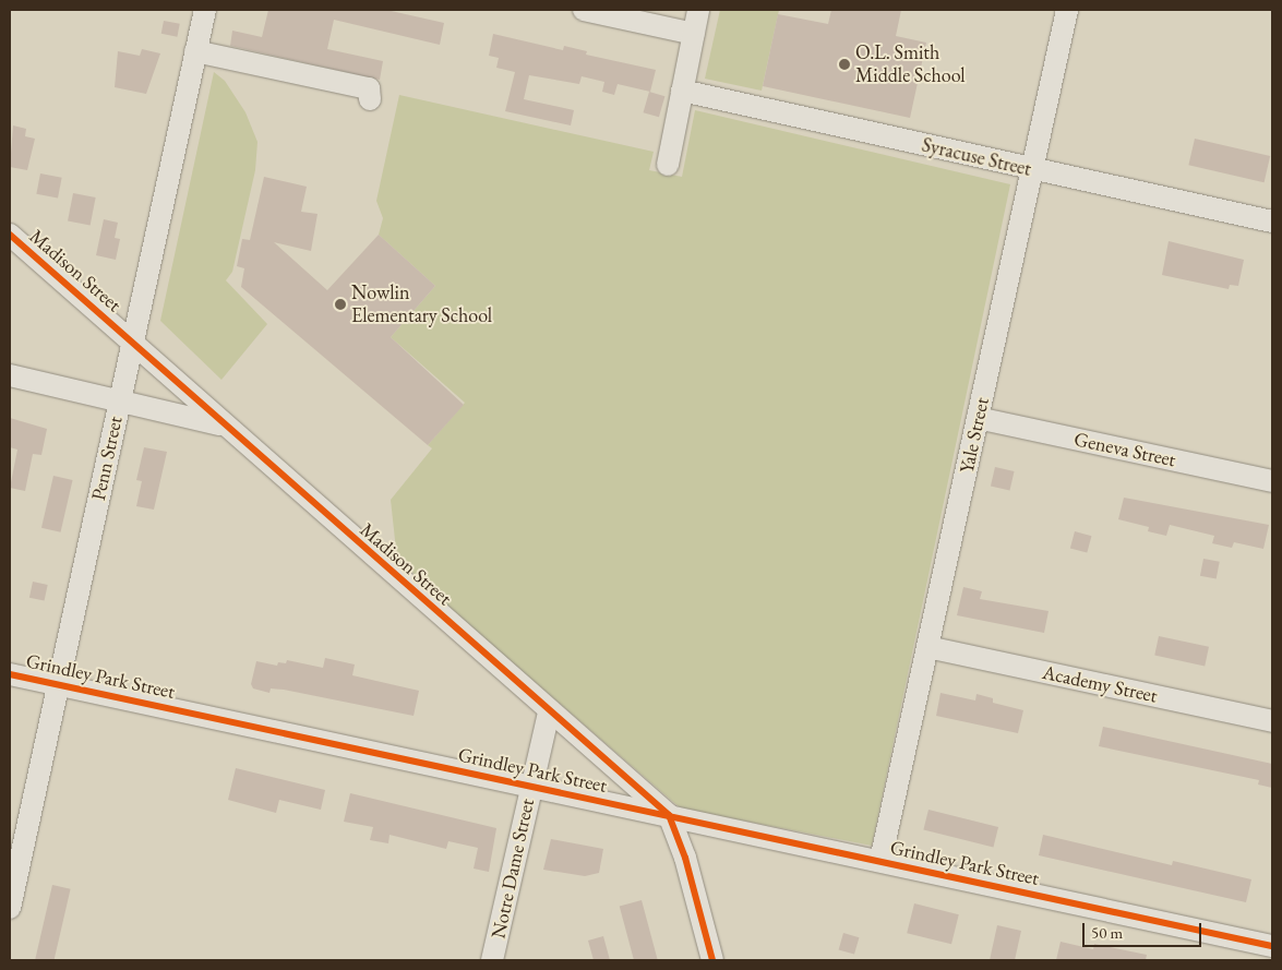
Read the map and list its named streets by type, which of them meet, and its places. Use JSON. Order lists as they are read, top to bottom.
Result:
{
  "streets": {
    "street": [
      "Syracuse Street",
      "Madison Street",
      "Yale Street",
      "Geneva Street",
      "Penn Street",
      "Grindley Park Street",
      "Academy Street",
      "Notre Dame Street"
    ]
  },
  "crossings": [
    ["Syracuse Street", "Yale Street"],
    ["Madison Street", "Penn Street"],
    ["Madison Street", "Grindley Park Street"],
    ["Madison Street", "Notre Dame Street"],
    ["Yale Street", "Geneva Street"],
    ["Yale Street", "Grindley Park Street"],
    ["Yale Street", "Academy Street"],
    ["Penn Street", "Grindley Park Street"],
    ["Grindley Park Street", "Notre Dame Street"]
  ],
  "places": ["O.L. Smith Middle School", "Nowlin Elementary School"],
  "scale_bar": "50 m"
}
